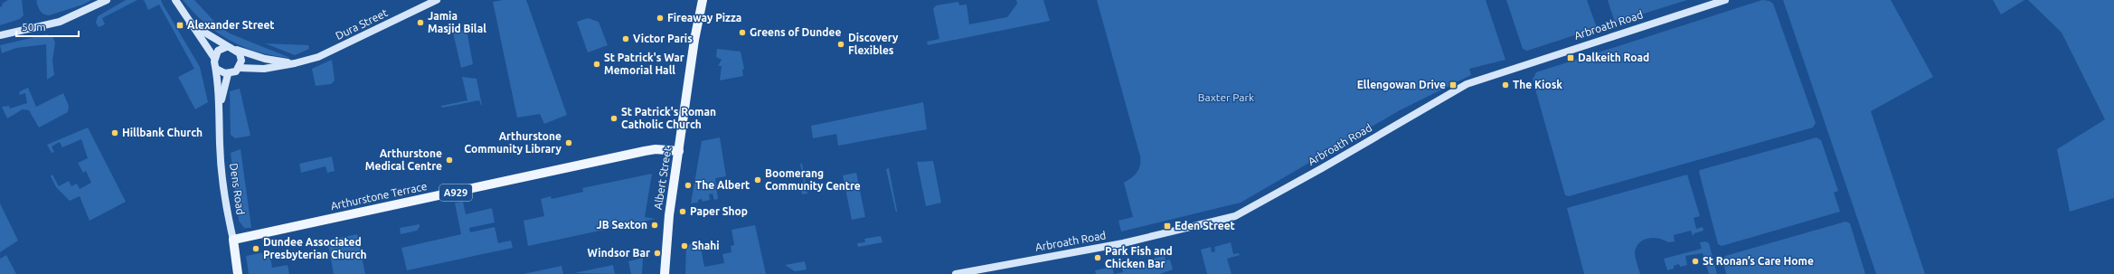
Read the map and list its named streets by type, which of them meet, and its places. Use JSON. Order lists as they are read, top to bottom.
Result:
{
  "streets": {
    "main road": [
      "Dura Street",
      "Arbroath Road",
      "Albert Street",
      "Dens Road",
      "A929",
      "Arthurstone Terrace"
    ]
  },
  "crossings": [
    ["Dura Street", "Dens Road"],
    ["Albert Street", "Arthurstone Terrace"],
    ["Dens Road", "Arthurstone Terrace"]
  ],
  "parks": ["Baxter Park"],
  "places": {
    "other": [
      "Fireaway Pizza",
      "Jamia Masjid Bilal",
      "Greens of Dundee",
      "Victor Paris",
      "Discovery Flexibles",
      "St Patrick's War Memorial Hall",
      "The Kiosk",
      "St Patrick's Roman Catholic Church",
      "Hillbank Church",
      "Arthurstone Community Library",
      "Arthurstone Medical Centre",
      "Boomerang Community Centre",
      "The Albert",
      "Paper Shop",
      "JB Sexton",
      "Shahi",
      "Dundee Associated Presbyterian Church",
      "Windsor Bar",
      "Park Fish and Chicken Bar",
      "St Ronan’s Care Home"
    ],
    "transit": [
      "Alexander Street",
      "Dalkeith Road",
      "Ellengowan Drive",
      "Eden Street"
    ]
  },
  "scale_bar": "50 m"
}
